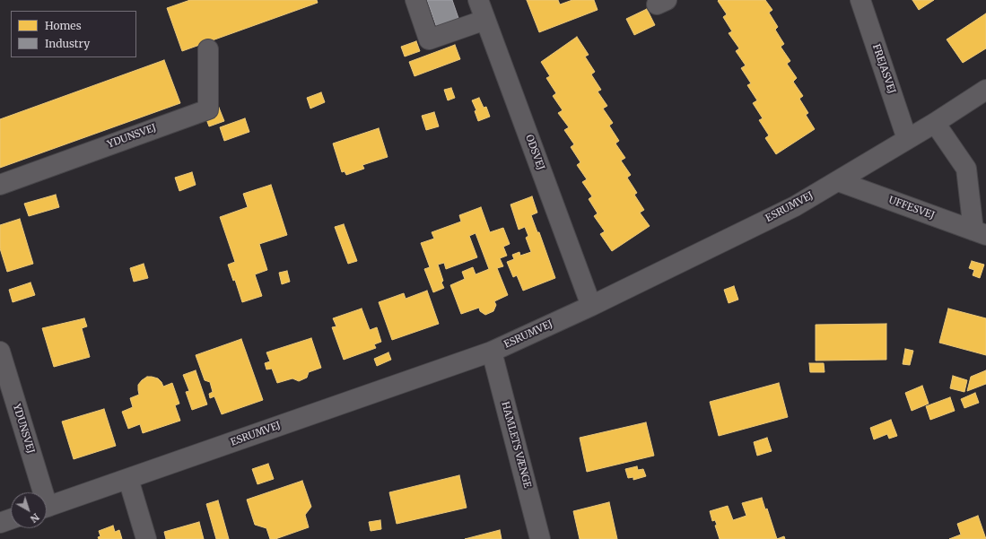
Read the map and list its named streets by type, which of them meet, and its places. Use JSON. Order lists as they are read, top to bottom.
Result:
{
  "streets": {
    "street": [
      "FREJASVEJ",
      "YDUNSVEJ",
      "ODSVEJ",
      "ESRUMVEJ",
      "UFFESVEJ",
      "HAMLETS VÆNGE"
    ]
  },
  "crossings": [
    ["FREJASVEJ", "ESRUMVEJ"],
    ["ODSVEJ", "ESRUMVEJ"],
    ["ESRUMVEJ", "UFFESVEJ"],
    ["ESRUMVEJ", "HAMLETS VÆNGE"]
  ],
  "legend": ["Homes", "Industry"],
  "north": "bottom right"
}
